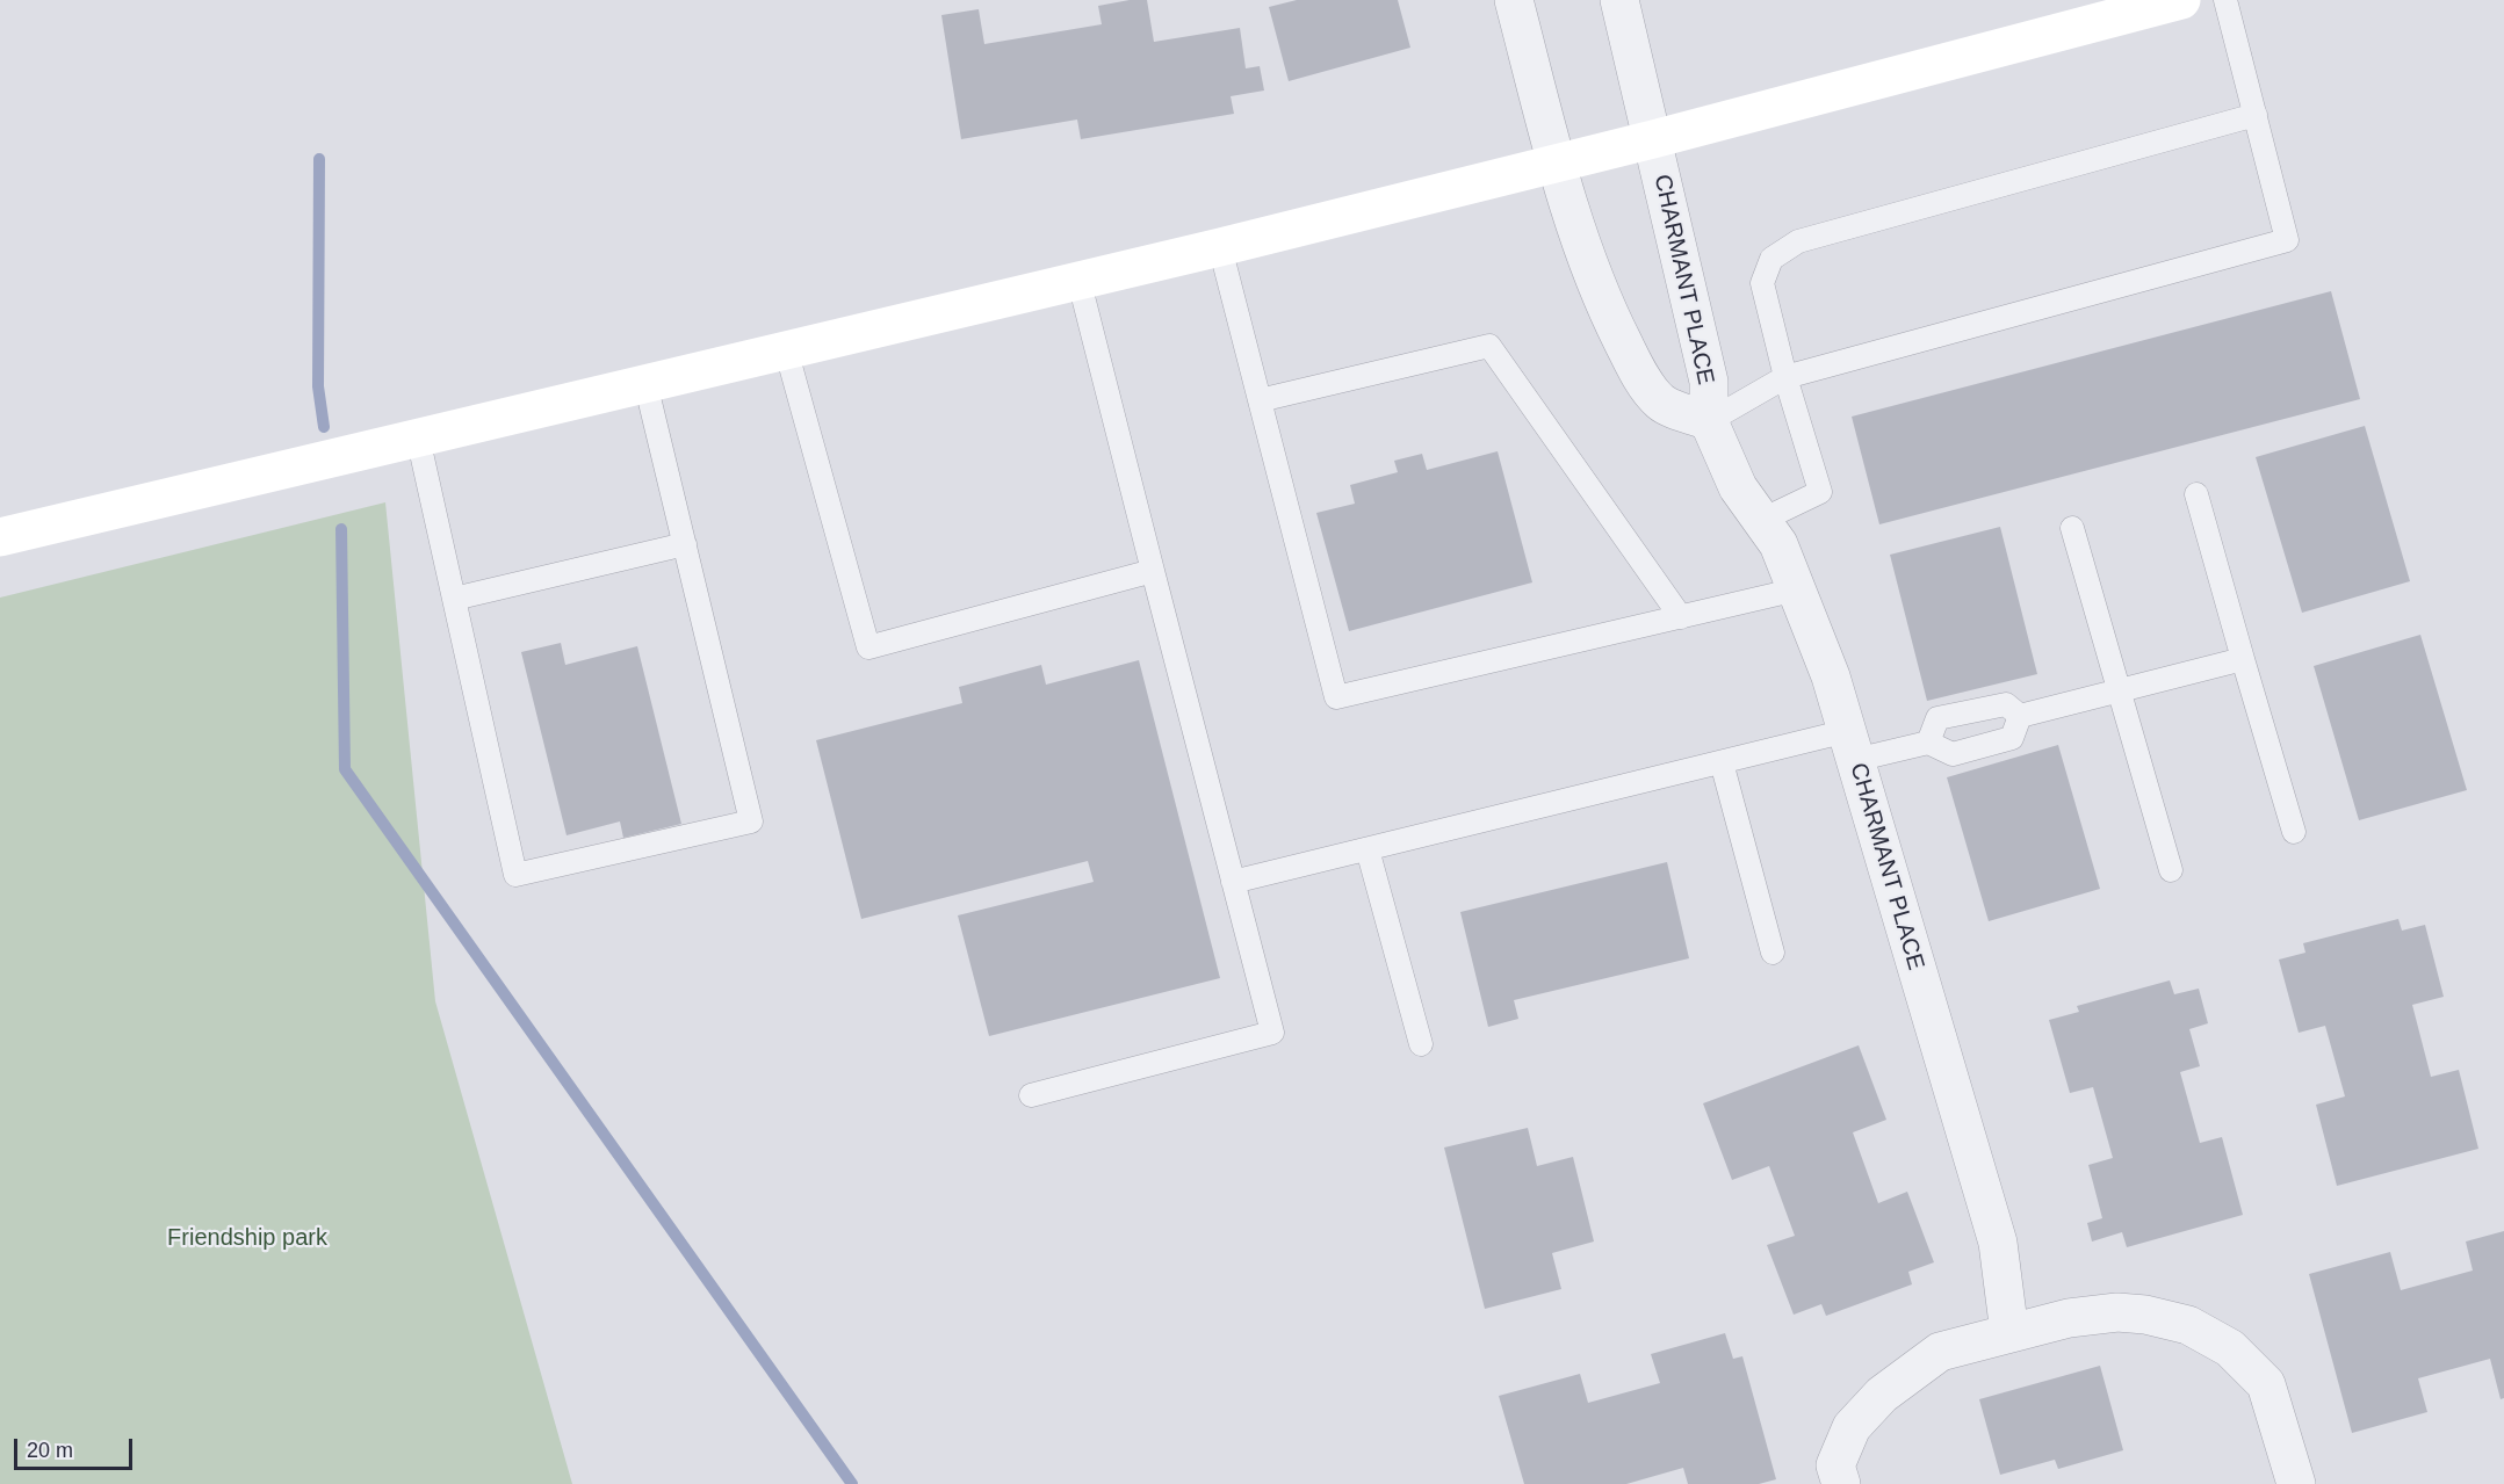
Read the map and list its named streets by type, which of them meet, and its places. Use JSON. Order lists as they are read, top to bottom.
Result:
{
  "streets": {
    "street": ["CHARMANT PLACE"]
  },
  "parks": ["Friendship park"],
  "scale_bar": "20 m"
}
